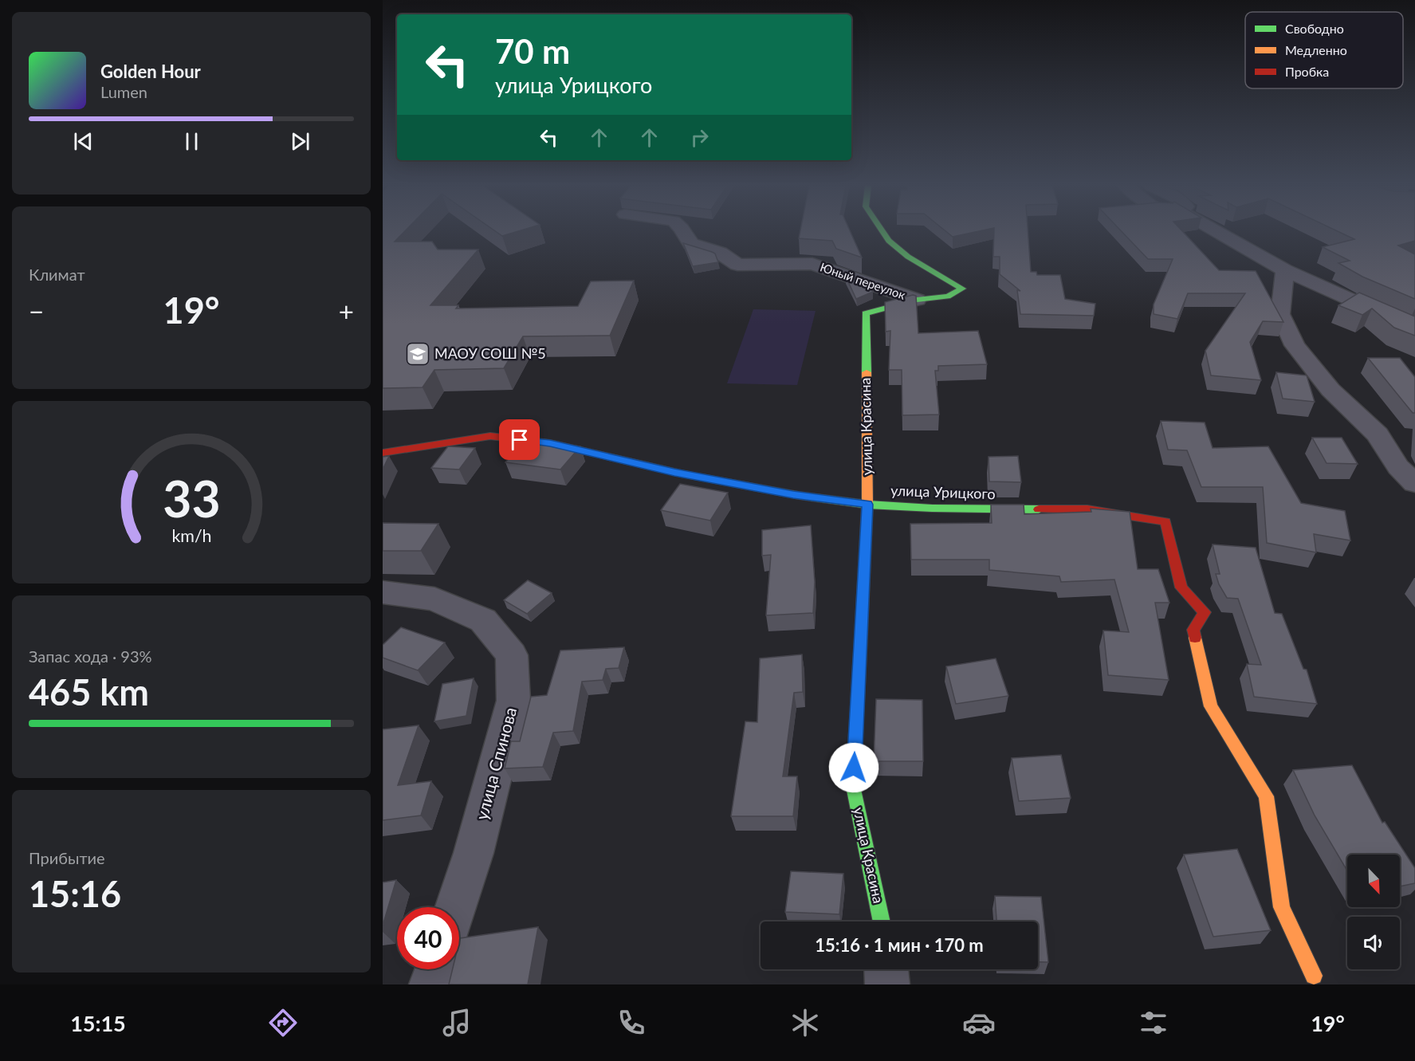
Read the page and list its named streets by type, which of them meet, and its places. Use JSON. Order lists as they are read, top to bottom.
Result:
{
  "streets": {
    "street": [
      "Юный переулок",
      "улица Красина",
      "улица Урицкого",
      "улица Спинова"
    ]
  },
  "crossings": [
    ["Юный переулок", "улица Красина"],
    ["улица Красина", "улица Урицкого"]
  ],
  "places": {
    "school or university": ["МАОУ СОШ №5"]
  },
  "legend": ["Свободно", "Медленно", "Пробка"],
  "north": "bottom right",
  "page": {
    "turn": ["70 m", "улица Урицкого"],
    "song": ["Golden Hour", "Lumen"],
    "tile": [
      "Климат",
      ["Запас хода · 93%", "465 km"],
      ["Прибытие", "15:16"]
    ],
    "heat": ["−", "19°", "+"],
    "limit": "40",
    "trip": "15:16 · 1 мин · 170 m",
    "tabs": ["15:15", "19°"],
    "gauge": ["33", "km/h"]
  }
}
